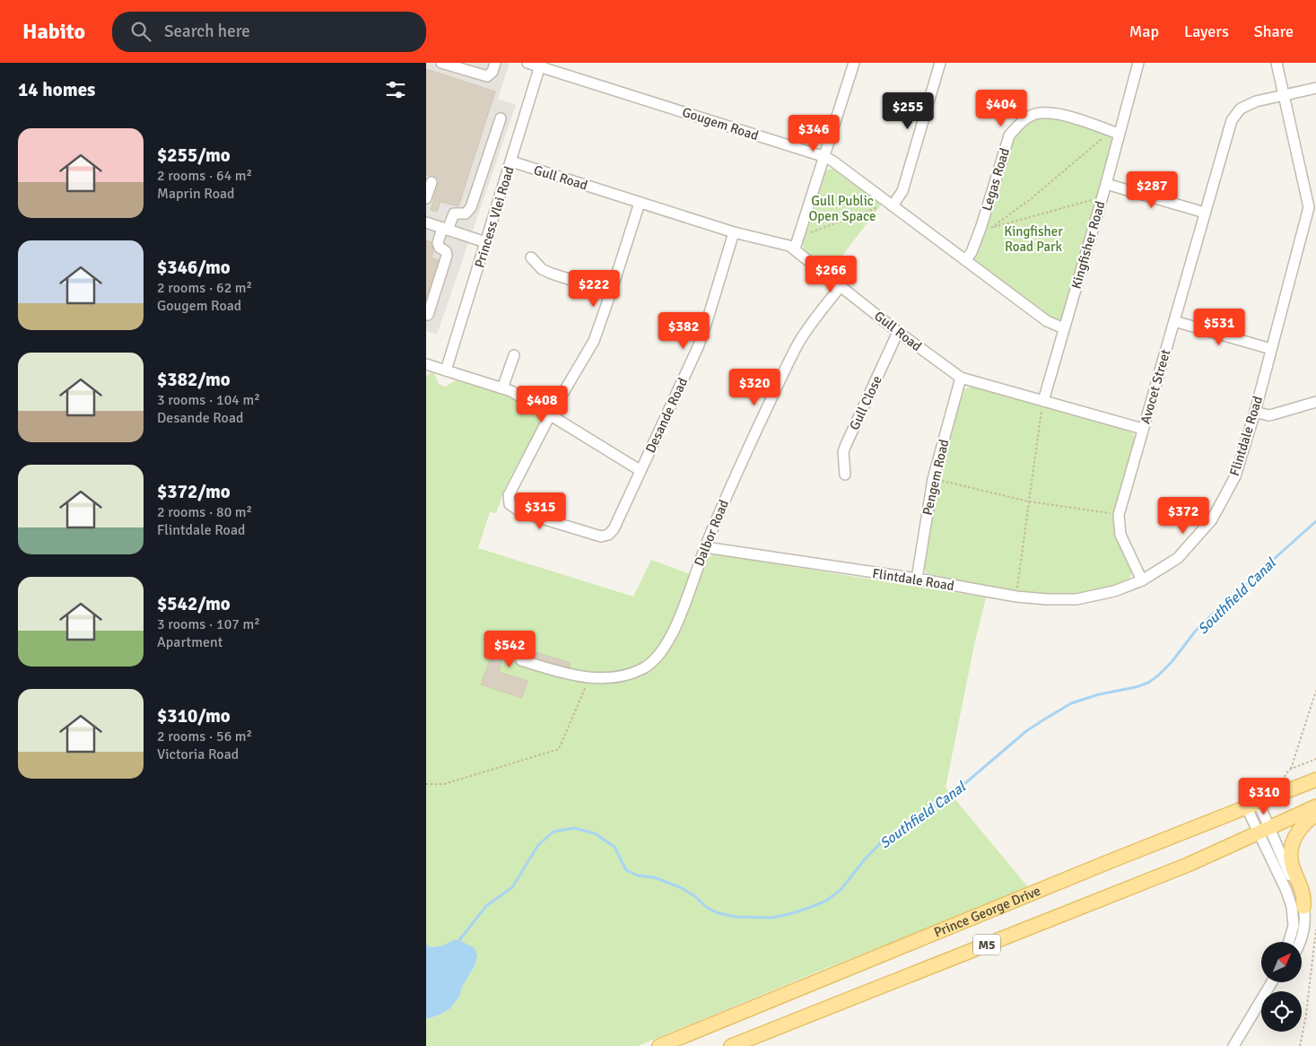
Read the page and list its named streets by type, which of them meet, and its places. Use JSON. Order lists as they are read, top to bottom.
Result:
{
  "streets": {
    "main road": ["Prince George Drive", "M5"],
    "street": [
      "Gougem Road",
      "Gull Road",
      "Legas Road",
      "Princess Vlei Road",
      "Kingfisher Road",
      "Avocet Street",
      "Gull Close",
      "Desande Road",
      "Flintdale Road",
      "Pengem Road",
      "Dalbor Road"
    ]
  },
  "crossings": [
    ["Gougem Road", "Legas Road"],
    ["Gougem Road", "Princess Vlei Road"],
    ["Gougem Road", "Kingfisher Road"],
    ["Gull Road", "Princess Vlei Road"],
    ["Gull Road", "Kingfisher Road"],
    ["Gull Road", "Avocet Street"],
    ["Gull Road", "Gull Close"],
    ["Gull Road", "Desande Road"],
    ["Gull Road", "Pengem Road"],
    ["Gull Road", "Dalbor Road"],
    ["Legas Road", "Kingfisher Road"],
    ["Avocet Street", "Flintdale Road"],
    ["Flintdale Road", "Pengem Road"],
    ["Flintdale Road", "Dalbor Road"]
  ],
  "water": ["Southfield Canal"],
  "parks": ["Gull Public Open Space", "Kingfisher Road Park"],
  "north": "top right",
  "page": {
    "header": "Habito",
    "search": "Search here",
    "nav": ["Map", "Layers", "Share"],
    "heading": "14 homes",
    "price": [
      "$404",
      "$255",
      "$346",
      "$287",
      "$266",
      "$222",
      "$531",
      "$382",
      "$320",
      "$408",
      "$315",
      "$372",
      "$542",
      "$310"
    ],
    "list": [
      {
        "name": "$255/mo",
        "note": "2 rooms · 64 m² · Maprin Road"
      },
      {
        "name": "$346/mo",
        "note": "2 rooms · 62 m² · Gougem Road"
      },
      {
        "name": "$382/mo",
        "note": "3 rooms · 104 m² · Desande Road"
      },
      {
        "name": "$372/mo",
        "note": "2 rooms · 80 m² · Flintdale Road"
      },
      {
        "name": "$542/mo",
        "note": "3 rooms · 107 m² · Apartment"
      },
      {
        "name": "$310/mo",
        "note": "2 rooms · 56 m² · Victoria Road"
      }
    ]
  }
}
